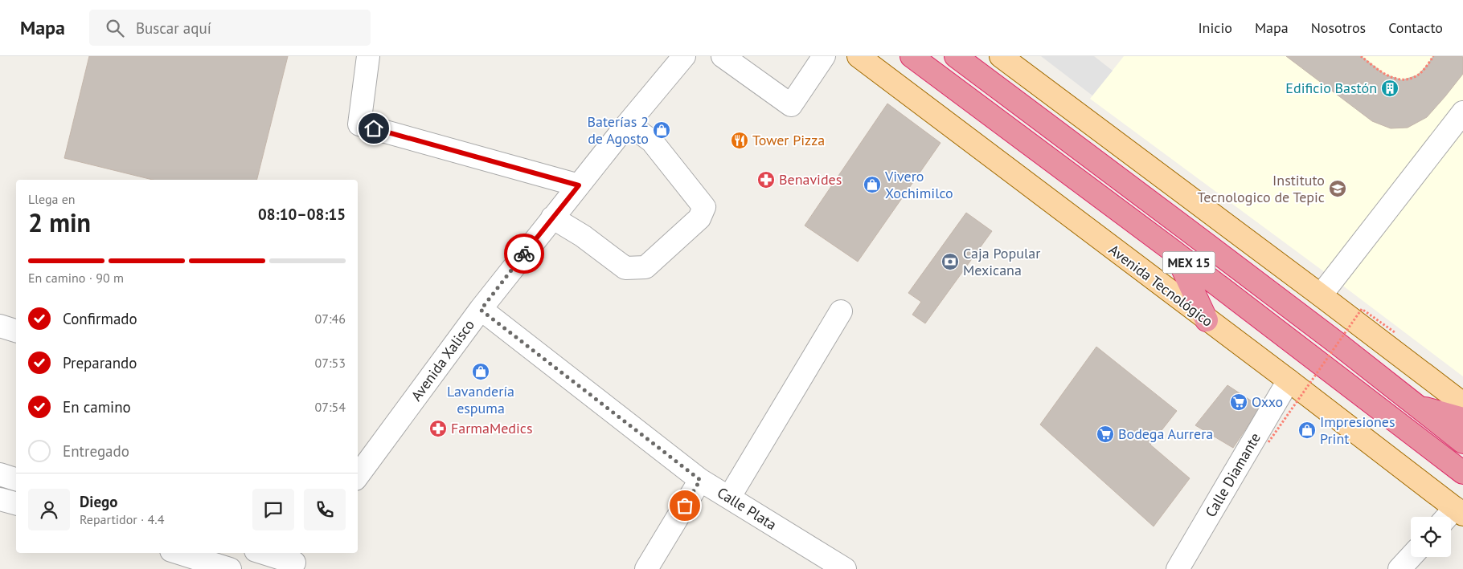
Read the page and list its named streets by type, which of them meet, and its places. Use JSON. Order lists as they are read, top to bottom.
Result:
{
  "streets": {
    "highway": ["MEX 15"],
    "main road": ["Avenida Tecnológico"],
    "street": ["Avenida Xalisco", "Calle Diamante", "Calle Plata"]
  },
  "crossings": [
    ["Avenida Tecnológico", "Calle Diamante"],
    ["Avenida Xalisco", "Calle Plata"]
  ],
  "places": {
    "building": ["Edificio Bastón"],
    "shop": [
      "Baterías 2 de Agosto",
      "Vivero Xochimilco",
      "Lavandería espuma",
      "Impresiones Print"
    ],
    "restaurant": ["Tower Pizza"],
    "pharmacy": ["Benavides", "FarmaMedics"],
    "school or university": ["Instituto Tecnologico de Tepic"],
    "bank": ["Caja Popular Mexicana"],
    "supermarket": ["Oxxo", "Bodega Aurrera"]
  },
  "page": {
    "header": "Mapa",
    "search": "Buscar aquí",
    "nav": [
      "Inicio",
      "Mapa",
      "Nosotros",
      "Contacto"
    ],
    "heading": ["2 min", "Llega en", "08:10–08:15"],
    "panel": ["Diego", "Repartidor · 4.4"],
    "bar": "En camino · 90 m",
    "list": [
      ["Confirmado", "07:46"],
      ["Preparando", "07:53"],
      ["En camino", "07:54"],
      "Entregado"
    ]
  }
}
